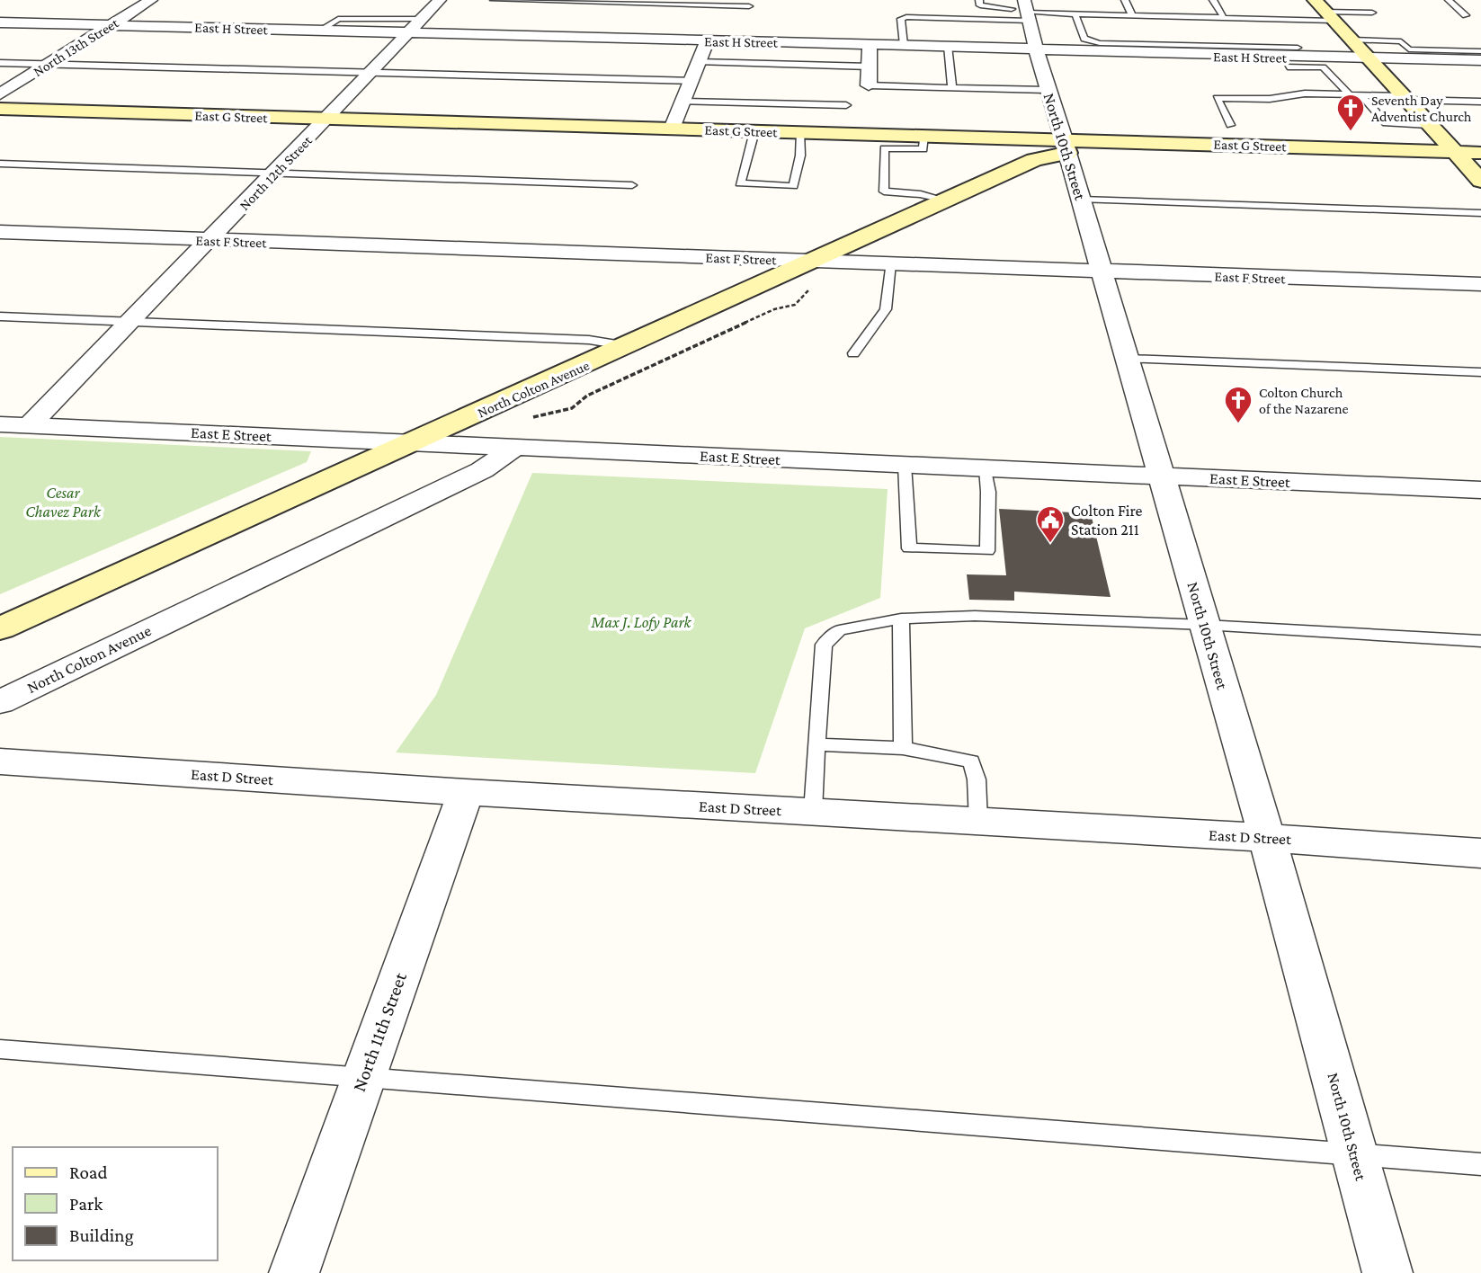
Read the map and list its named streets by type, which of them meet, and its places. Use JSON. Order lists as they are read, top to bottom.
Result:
{
  "streets": {
    "street": [
      "East H Street",
      "North 13th Street",
      "East G Street",
      "North 10th Street",
      "North 12th Street",
      "East F Street",
      "North Colton Avenue",
      "East E Street",
      "East D Street",
      "North 11th Street"
    ]
  },
  "crossings": [
    ["East H Street", "North 13th Street"],
    ["East H Street", "North 10th Street"],
    ["East H Street", "North 12th Street"],
    ["East G Street", "North 10th Street"],
    ["East G Street", "North 12th Street"],
    ["East G Street", "North Colton Avenue"],
    ["North 10th Street", "East F Street"],
    ["North 10th Street", "North Colton Avenue"],
    ["North 10th Street", "East E Street"],
    ["North 10th Street", "East D Street"],
    ["North 12th Street", "East F Street"],
    ["North 12th Street", "East E Street"],
    ["East F Street", "North Colton Avenue"],
    ["North Colton Avenue", "East E Street"],
    ["East D Street", "North 11th Street"]
  ],
  "parks": ["Cesar Chavez Park", "Max J. Lofy Park"],
  "places": {
    "church": ["Seventh Day Adventist Church", "Colton Church of the Nazarene"],
    "public building": ["Colton Fire Station 211"]
  },
  "legend": ["Road", "Park", "Building"]
}
